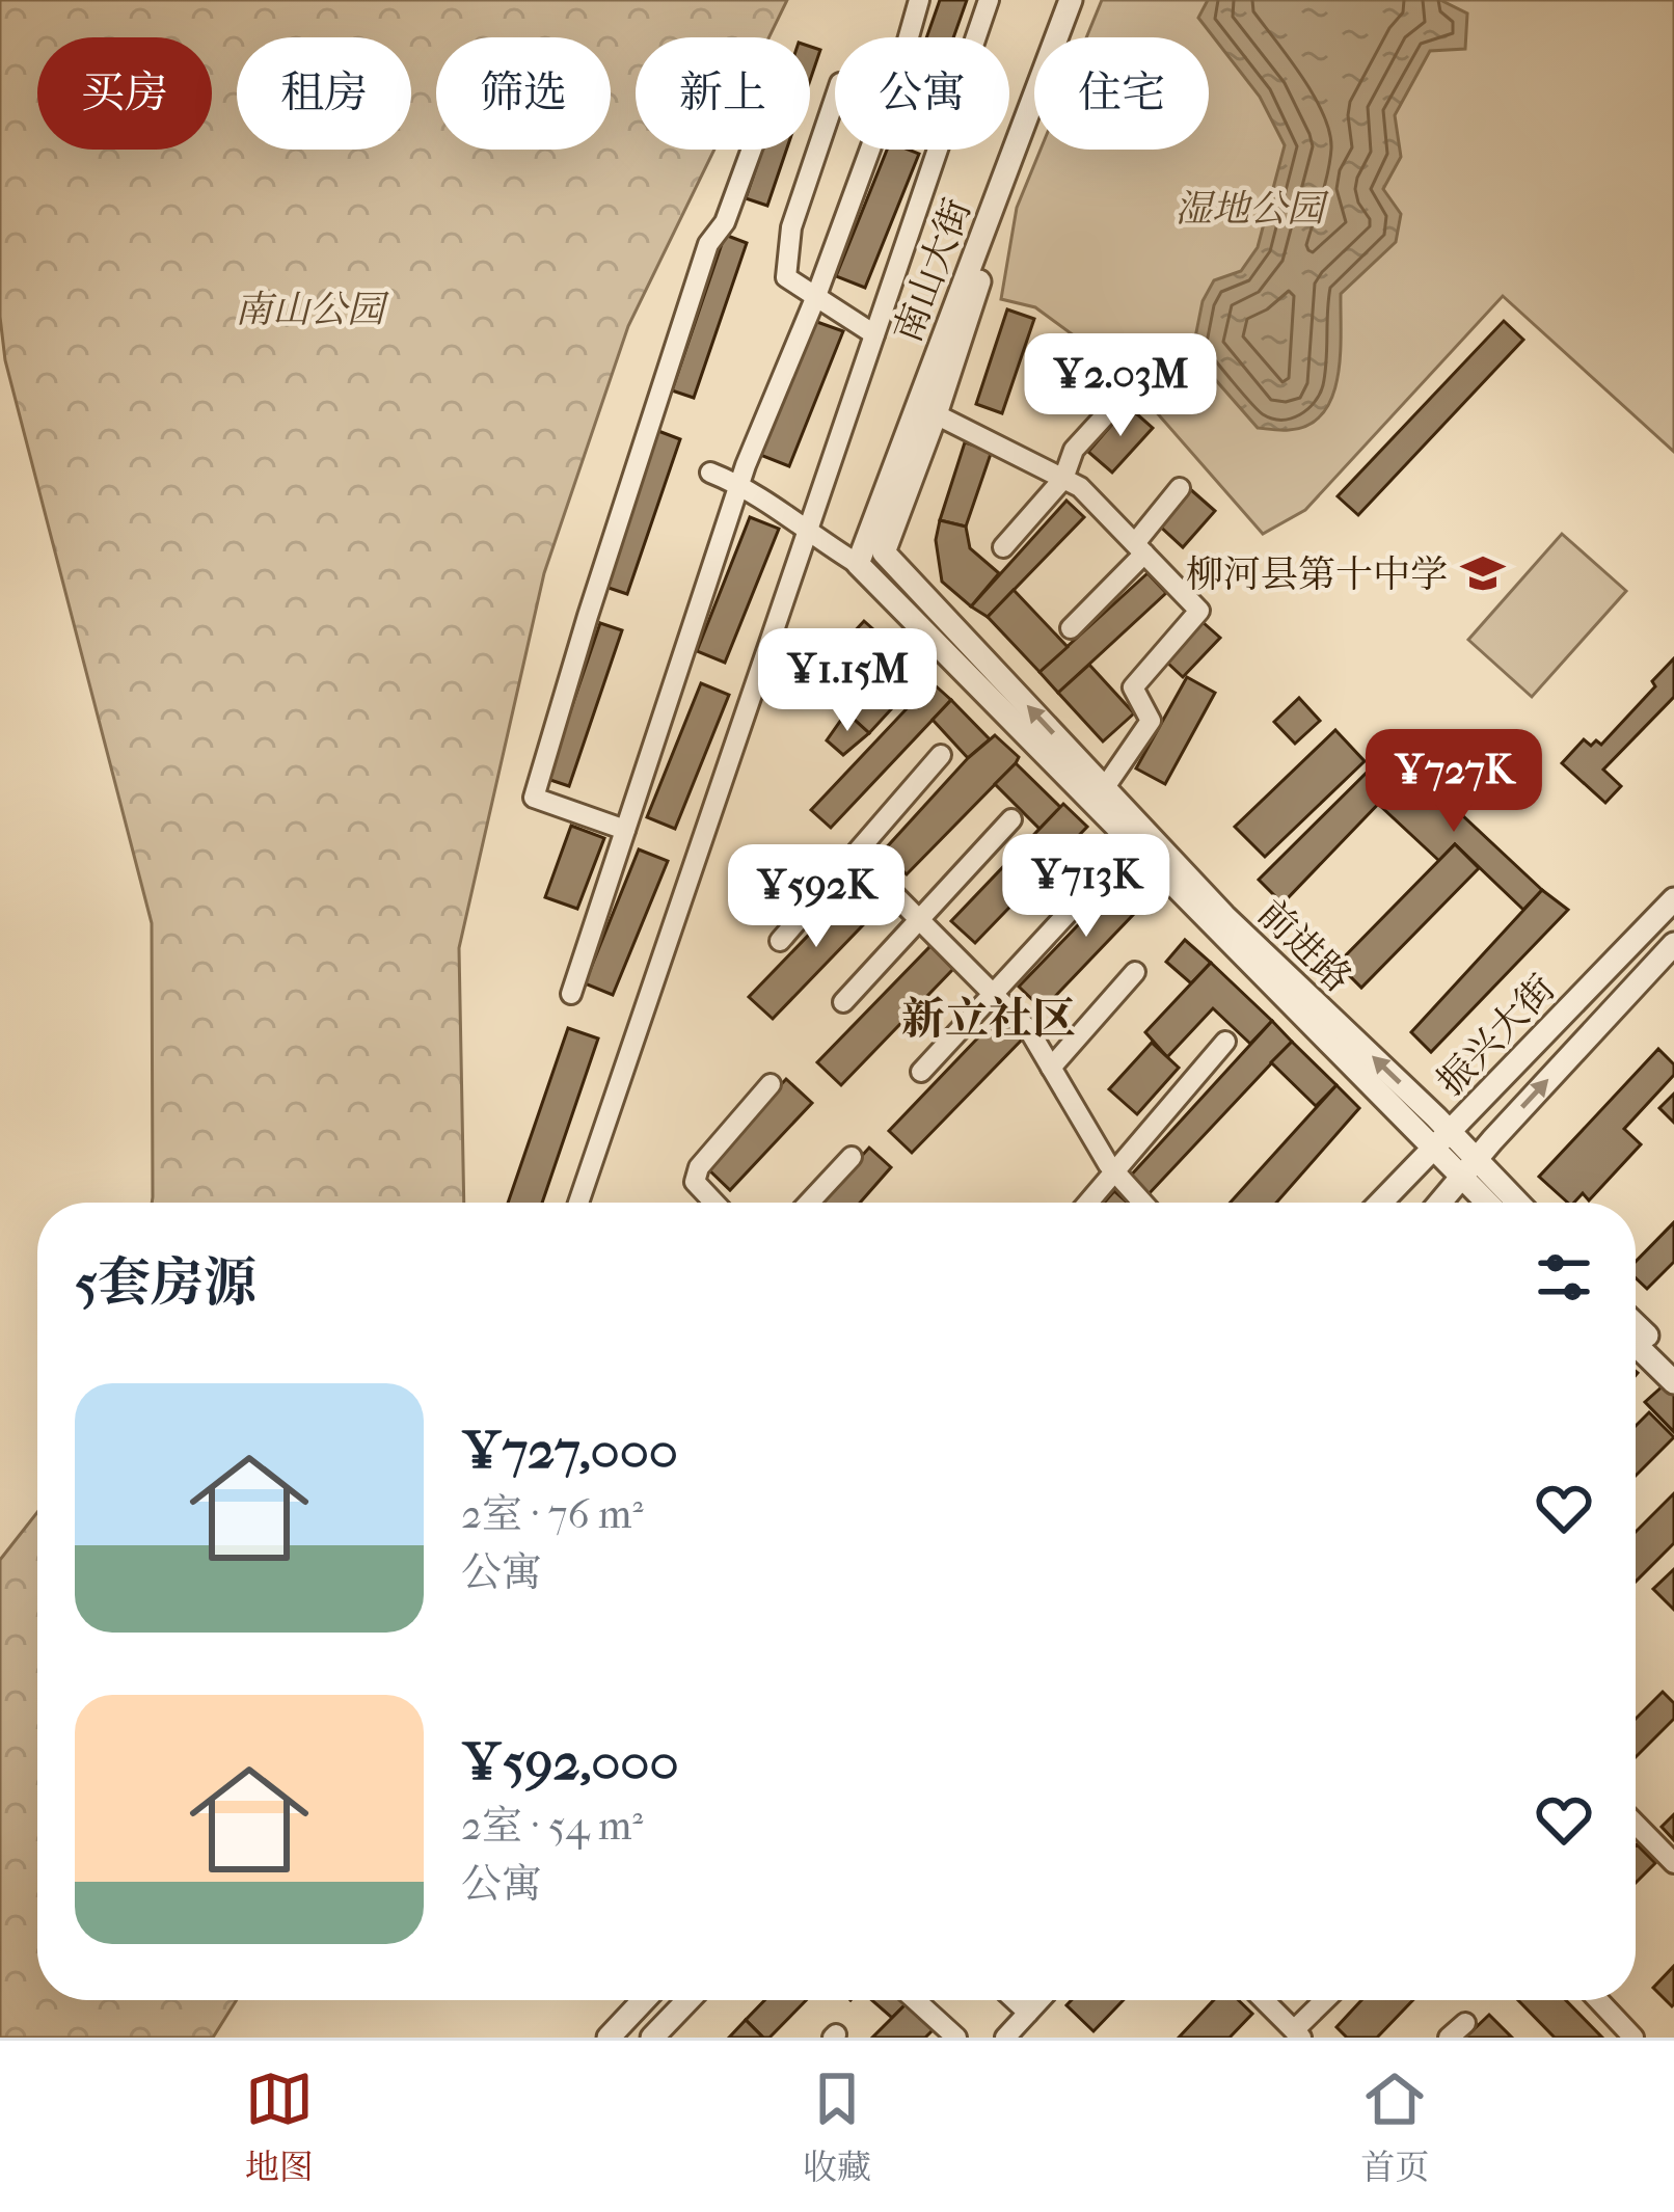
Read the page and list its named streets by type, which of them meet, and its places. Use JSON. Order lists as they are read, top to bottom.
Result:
{
  "streets": {
    "street": ["南山大街", "前进路", "振兴大街"]
  },
  "crossings": [
    ["南山大街", "前进路"],
    ["前进路", "振兴大街"]
  ],
  "districts": ["新立社区"],
  "parks": ["湿地公园", "南山公园"],
  "places": {
    "school or university": ["柳河县第十中学"]
  },
  "page": {
    "chip": [
      "买房",
      "租房",
      "筛选",
      "新上",
      "公寓",
      "住宅"
    ],
    "price": [
      "¥2.03M",
      "¥1.15M",
      "¥727K",
      "¥713K",
      "¥592K"
    ],
    "heading": "5套房源",
    "list": [
      {
        "name": "¥727,000",
        "note": "2室 · 76 m² · 公寓"
      },
      {
        "name": "¥592,000",
        "note": "2室 · 54 m² · 公寓"
      }
    ],
    "tabs": ["地图", "收藏", "首页"]
  }
}
